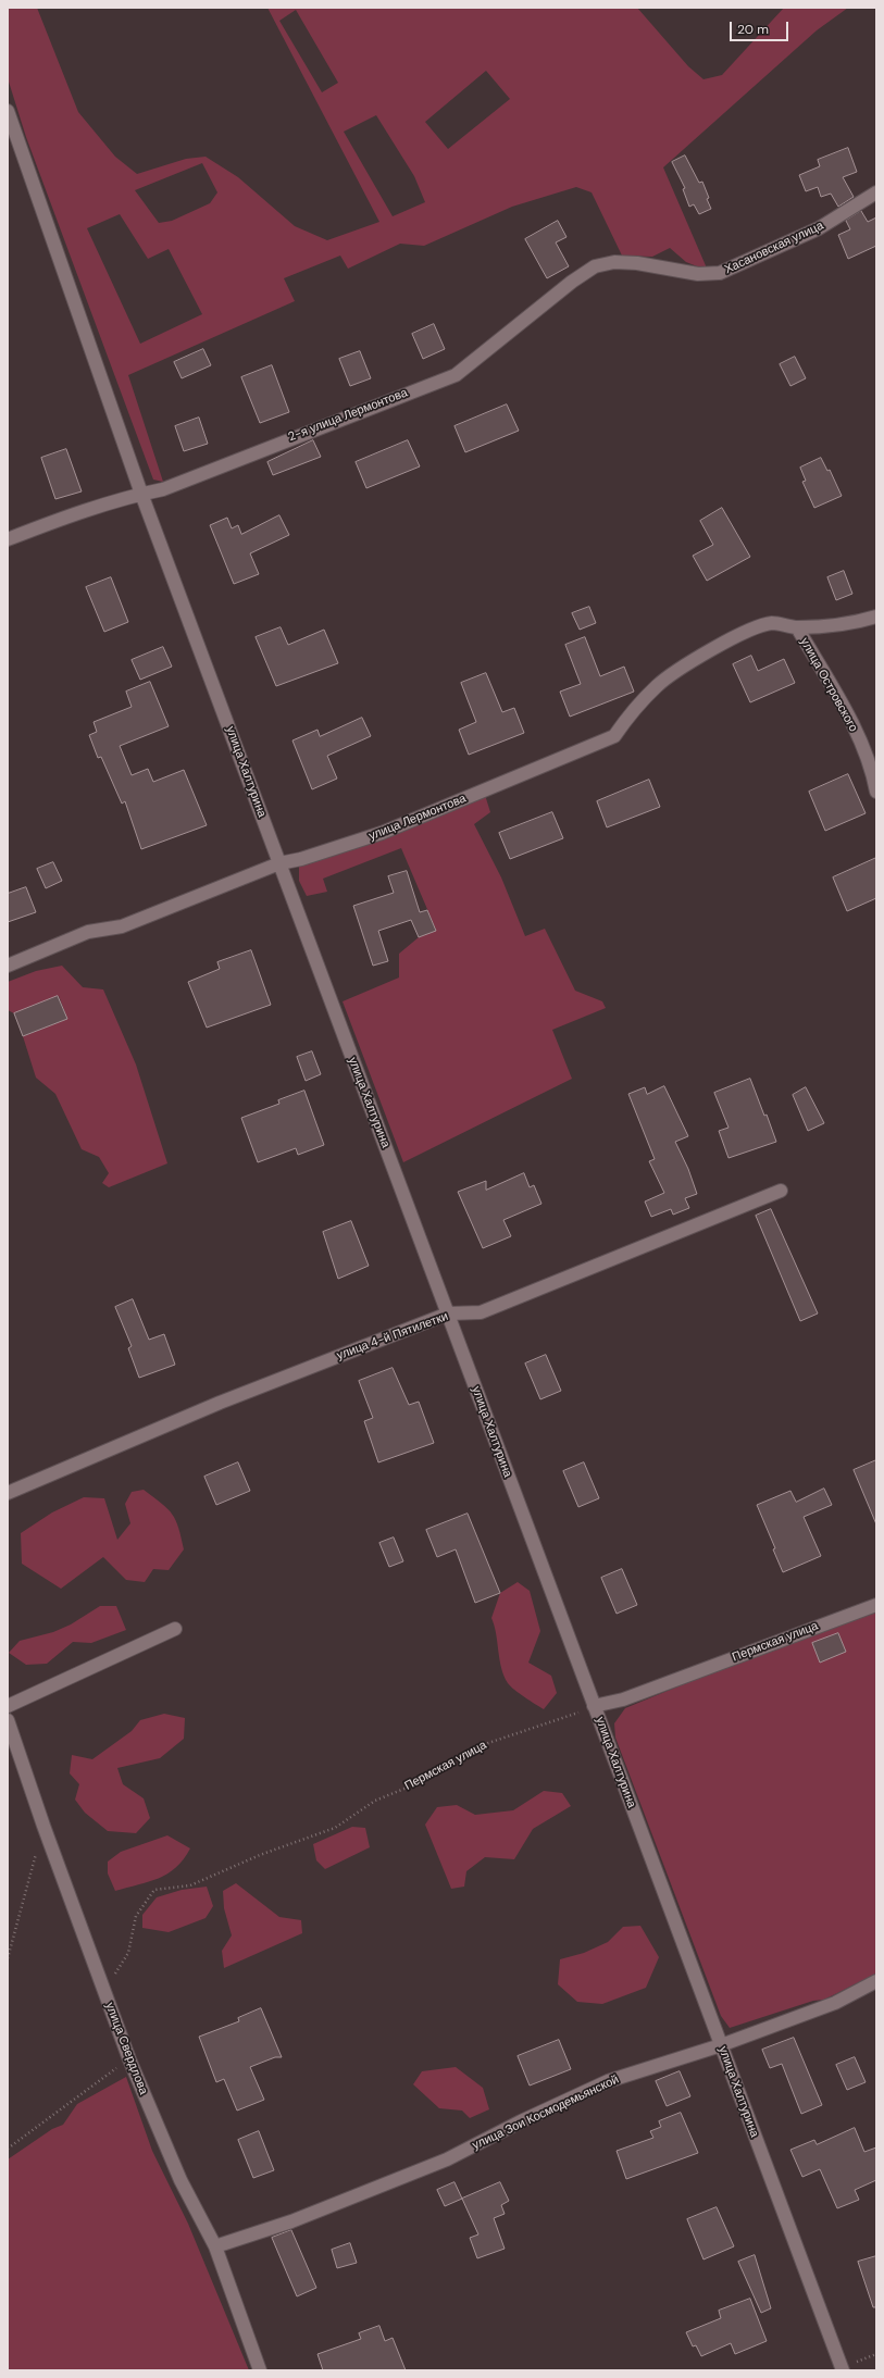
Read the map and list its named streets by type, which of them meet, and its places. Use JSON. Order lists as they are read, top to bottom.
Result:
{
  "streets": {
    "street": [
      "Хасановская улица",
      "2-я улица Лермонтова",
      "улица Островского",
      "улица Халтурина",
      "улица Лермонтова",
      "улица 4-й Пятилетки",
      "Пермская улица",
      "улица Свердлова",
      "улица Зои Космодемьянской"
    ]
  },
  "crossings": [
    ["Хасановская улица", "2-я улица Лермонтова"],
    ["2-я улица Лермонтова", "улица Халтурина"],
    ["улица Островского", "улица Лермонтова"],
    ["улица Халтурина", "улица Лермонтова"],
    ["улица Халтурина", "улица 4-й Пятилетки"],
    ["улица Халтурина", "Пермская улица"],
    ["улица Халтурина", "улица Зои Космодемьянской"],
    ["Пермская улица", "улица Свердлова"],
    ["улица Свердлова", "улица Зои Космодемьянской"]
  ],
  "scale_bar": "20 m"
}
